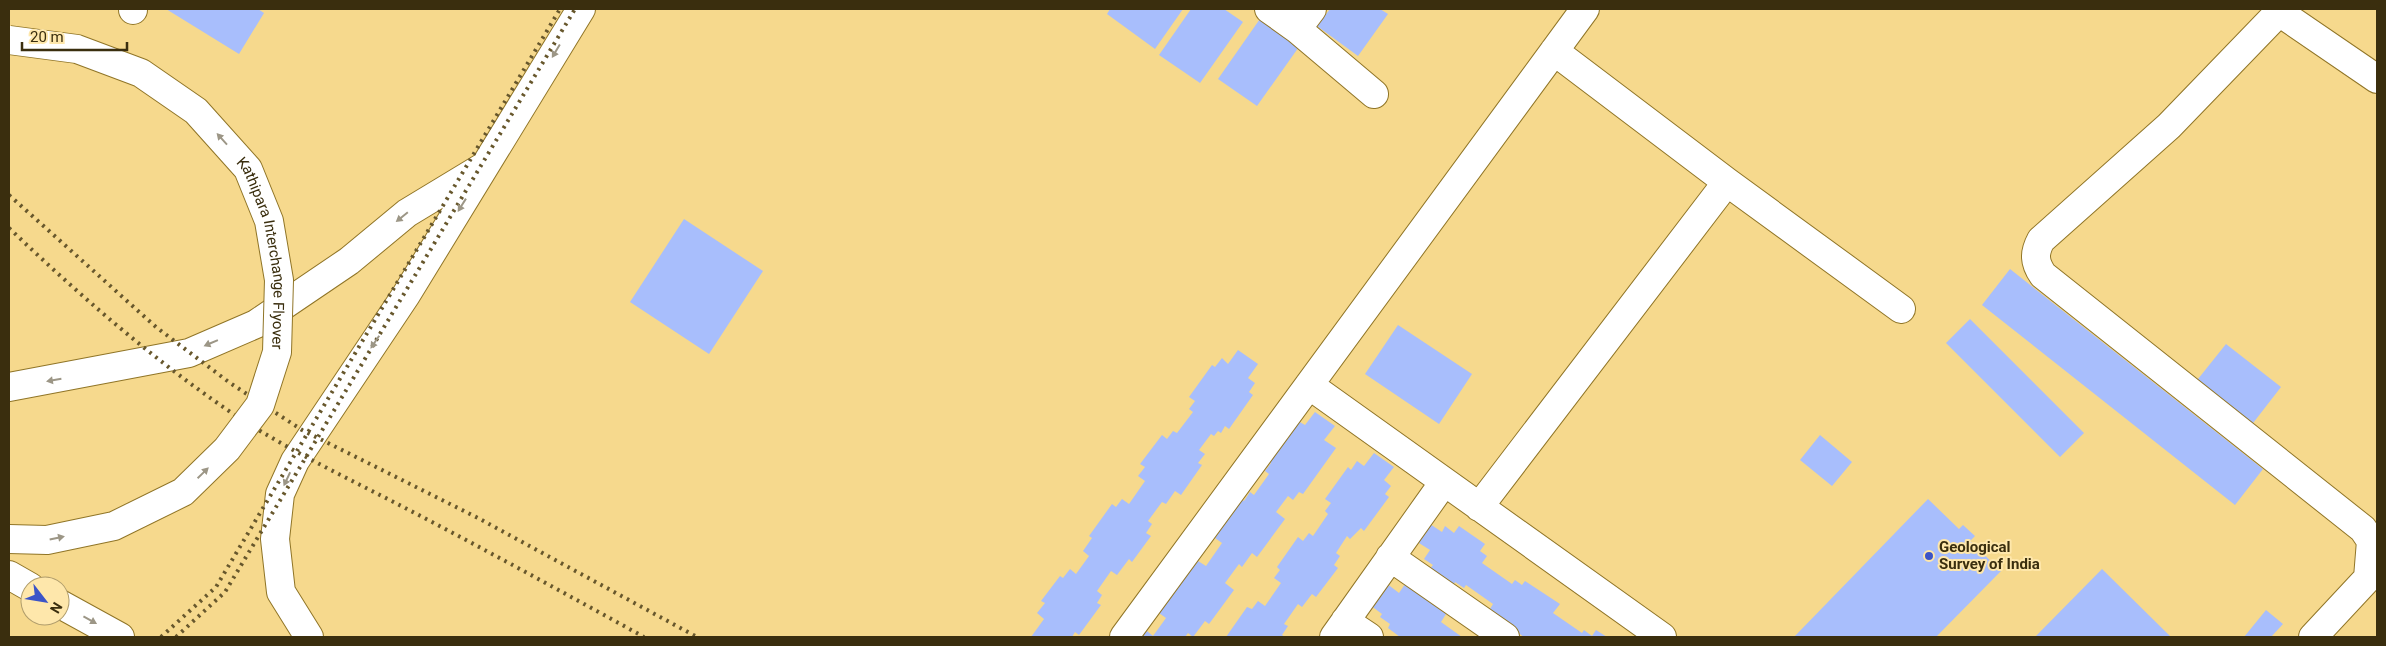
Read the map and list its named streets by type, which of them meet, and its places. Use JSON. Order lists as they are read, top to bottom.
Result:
{
  "streets": {
    "street": ["Kathipara Interchange Flyover"]
  },
  "places": ["Geological Survey of India"],
  "scale_bar": "20 m",
  "north": "bottom right"
}
